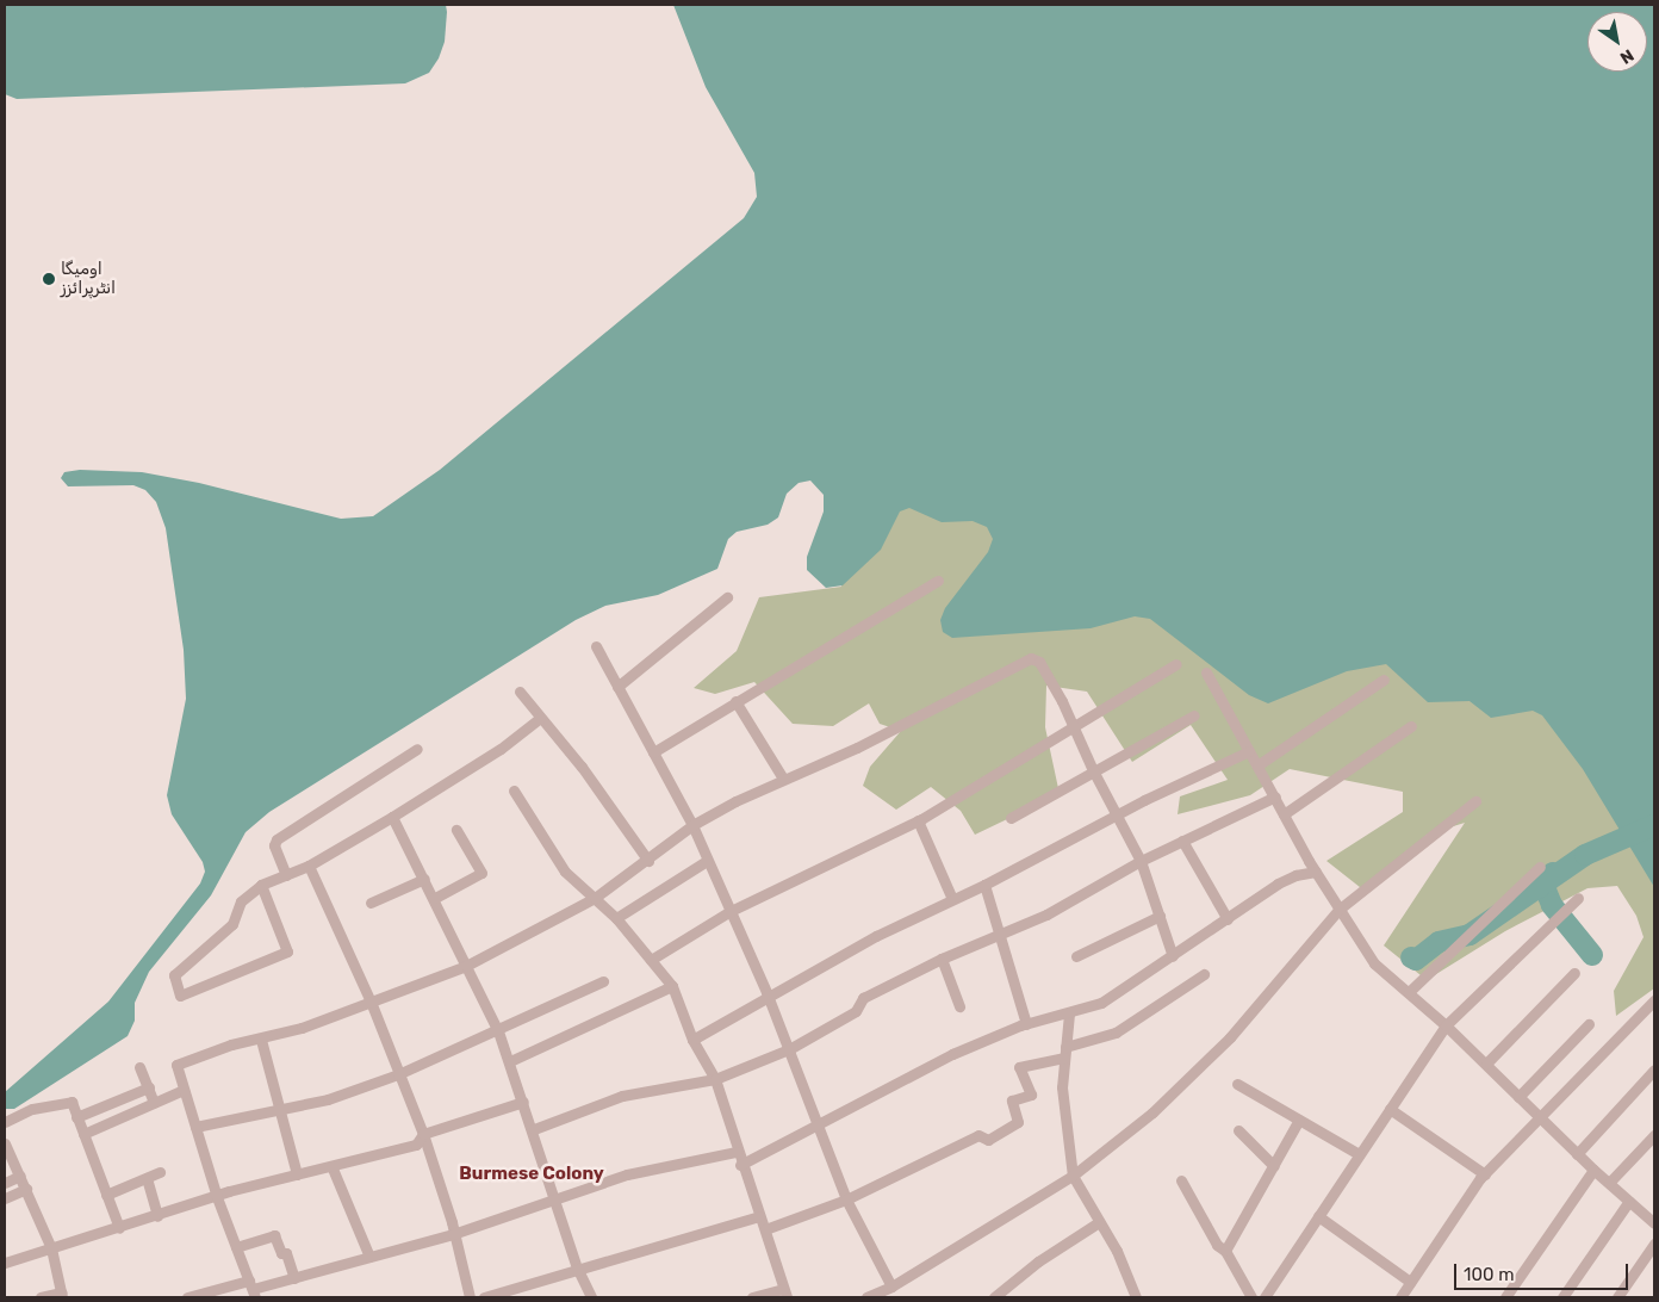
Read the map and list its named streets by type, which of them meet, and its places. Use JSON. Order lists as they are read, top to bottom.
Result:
{
  "districts": ["Burmese Colony"],
  "places": ["اومیگا انٹرپرائزز"],
  "scale_bar": "100 m",
  "north": "bottom right"
}
